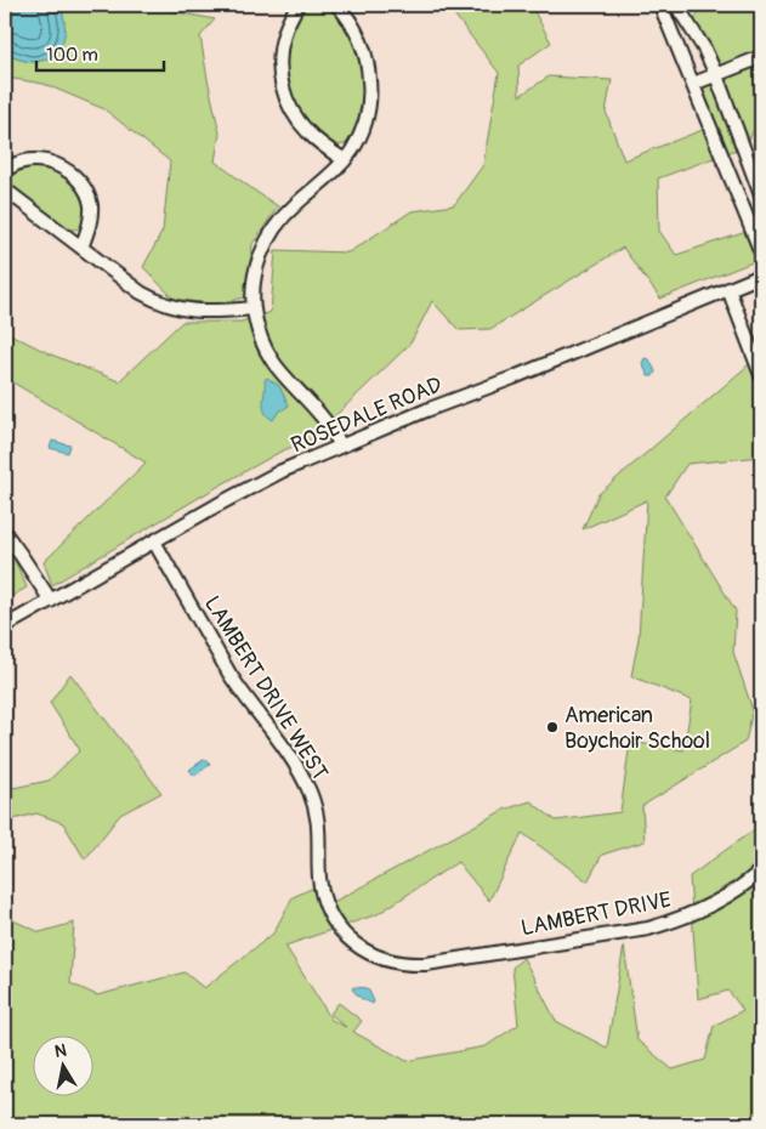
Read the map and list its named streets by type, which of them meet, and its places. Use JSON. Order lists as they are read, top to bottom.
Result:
{
  "streets": {
    "street": ["ROSEDALE ROAD", "LAMBERT DRIVE WEST", "LAMBERT DRIVE"]
  },
  "crossings": [
    ["ROSEDALE ROAD", "LAMBERT DRIVE WEST"],
    ["LAMBERT DRIVE WEST", "LAMBERT DRIVE"]
  ],
  "places": ["American Boychoir School"],
  "scale_bar": "100 m",
  "north": "top"
}
